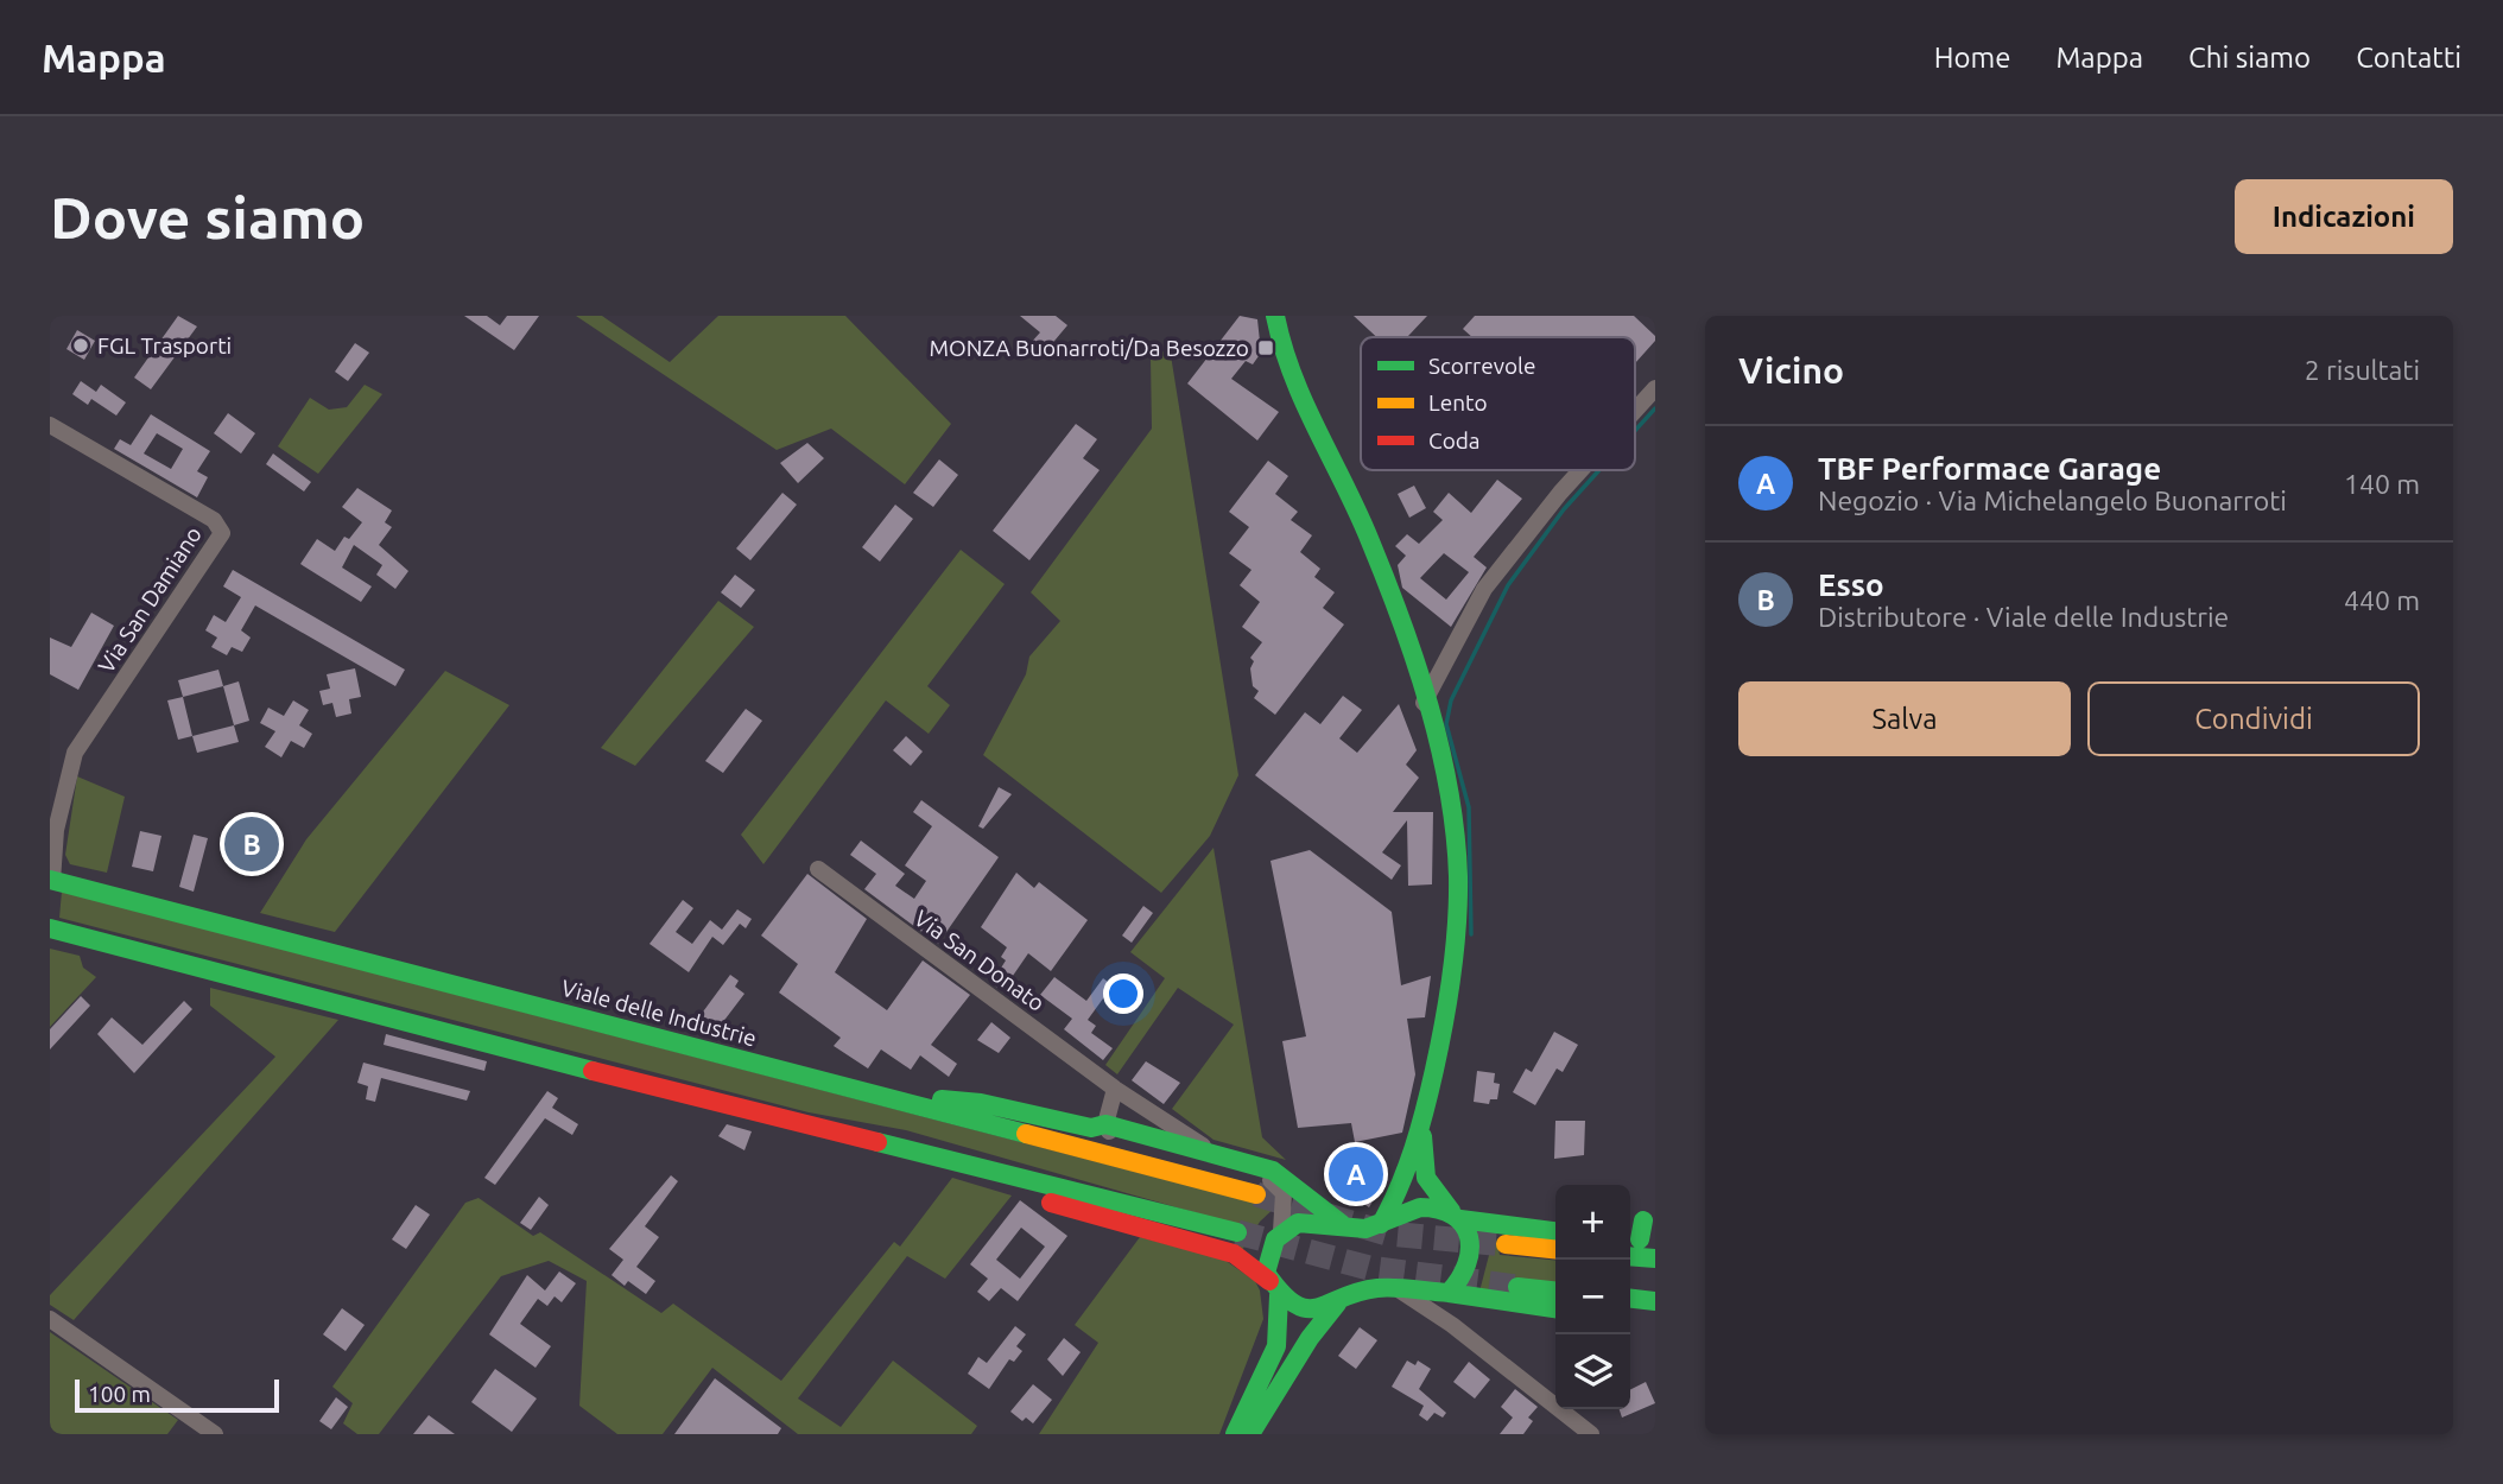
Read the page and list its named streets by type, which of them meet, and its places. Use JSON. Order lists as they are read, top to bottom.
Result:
{
  "streets": {
    "main road": ["Viale delle Industrie"],
    "street": ["Via San Damiano", "Via San Donato"]
  },
  "crossings": [
    ["Via San Damiano", "Viale delle Industrie"]
  ],
  "places": {
    "other": ["FGL Trasporti"],
    "transit": ["MONZA Buonarroti/Da Besozzo"]
  },
  "legend": ["Scorrevole", "Lento", "Coda"],
  "scale_bar": "100 m",
  "page": {
    "header": "Mappa",
    "nav": [
      "Home",
      "Mappa",
      "Chi siamo",
      "Contatti"
    ],
    "buttons": [
      "Indicazioni",
      ["Salva", "Condividi"]
    ],
    "title": "Dove siamo",
    "heading": ["Vicino", "2 risultati"],
    "list": [
      {
        "mark": "A",
        "name": "TBF Performace Garage",
        "note": "Negozio · Via Michelangelo Buonarroti",
        "value": "140 m"
      },
      {
        "mark": "B",
        "name": "Esso",
        "note": "Distributore · Viale delle Industrie",
        "value": "440 m"
      }
    ],
    "pins": ["B", "A"],
    "map_buttons": ["+", "−"],
    "scale": "100 m"
  }
}
